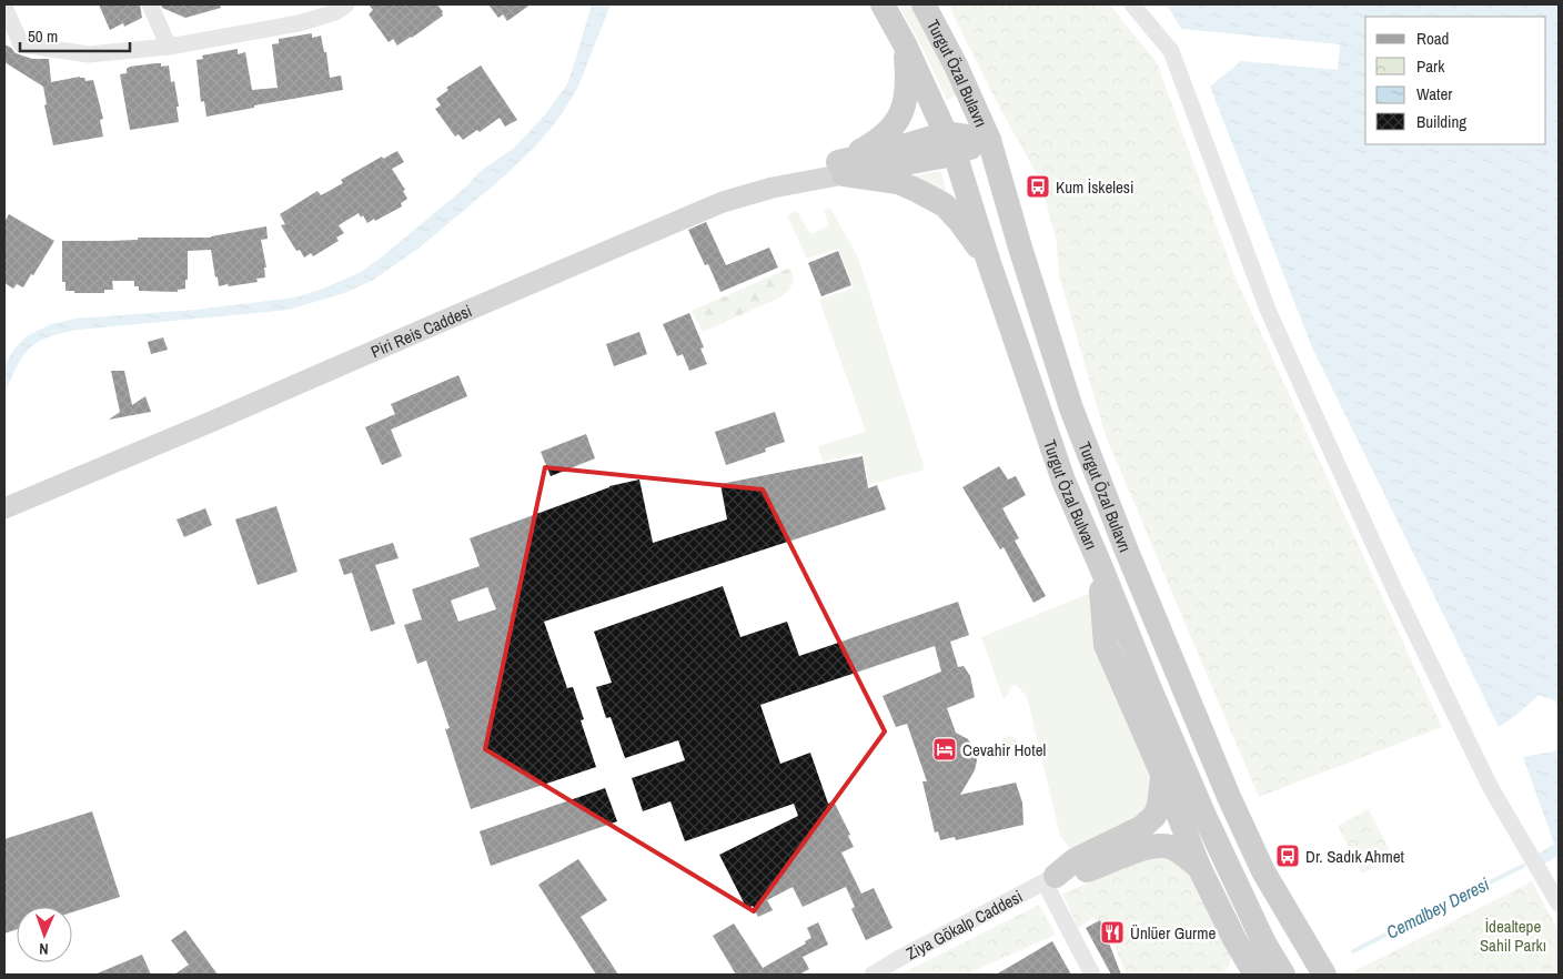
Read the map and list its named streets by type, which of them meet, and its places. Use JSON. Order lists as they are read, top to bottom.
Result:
{
  "streets": {
    "highway": ["Turgut Özal Bulavrı", "Turgut Özal Bulvarı"],
    "main road": ["Piri Reis Caddesi"],
    "street": ["Ziya Gökalp Caddesi"]
  },
  "water": ["Cemalbey Deresi"],
  "parks": ["İdealtepe Sahil Parkı"],
  "places": {
    "bus stop": ["Kum İskelesi", "Dr. Sadık Ahmet"],
    "hotel": ["Cevahir Hotel"],
    "restaurant": ["Ünlüer Gurme"]
  },
  "legend": [
    "Road",
    "Park",
    "Water",
    "Building"
  ],
  "scale_bar": "50 m",
  "north": "bottom"
}
